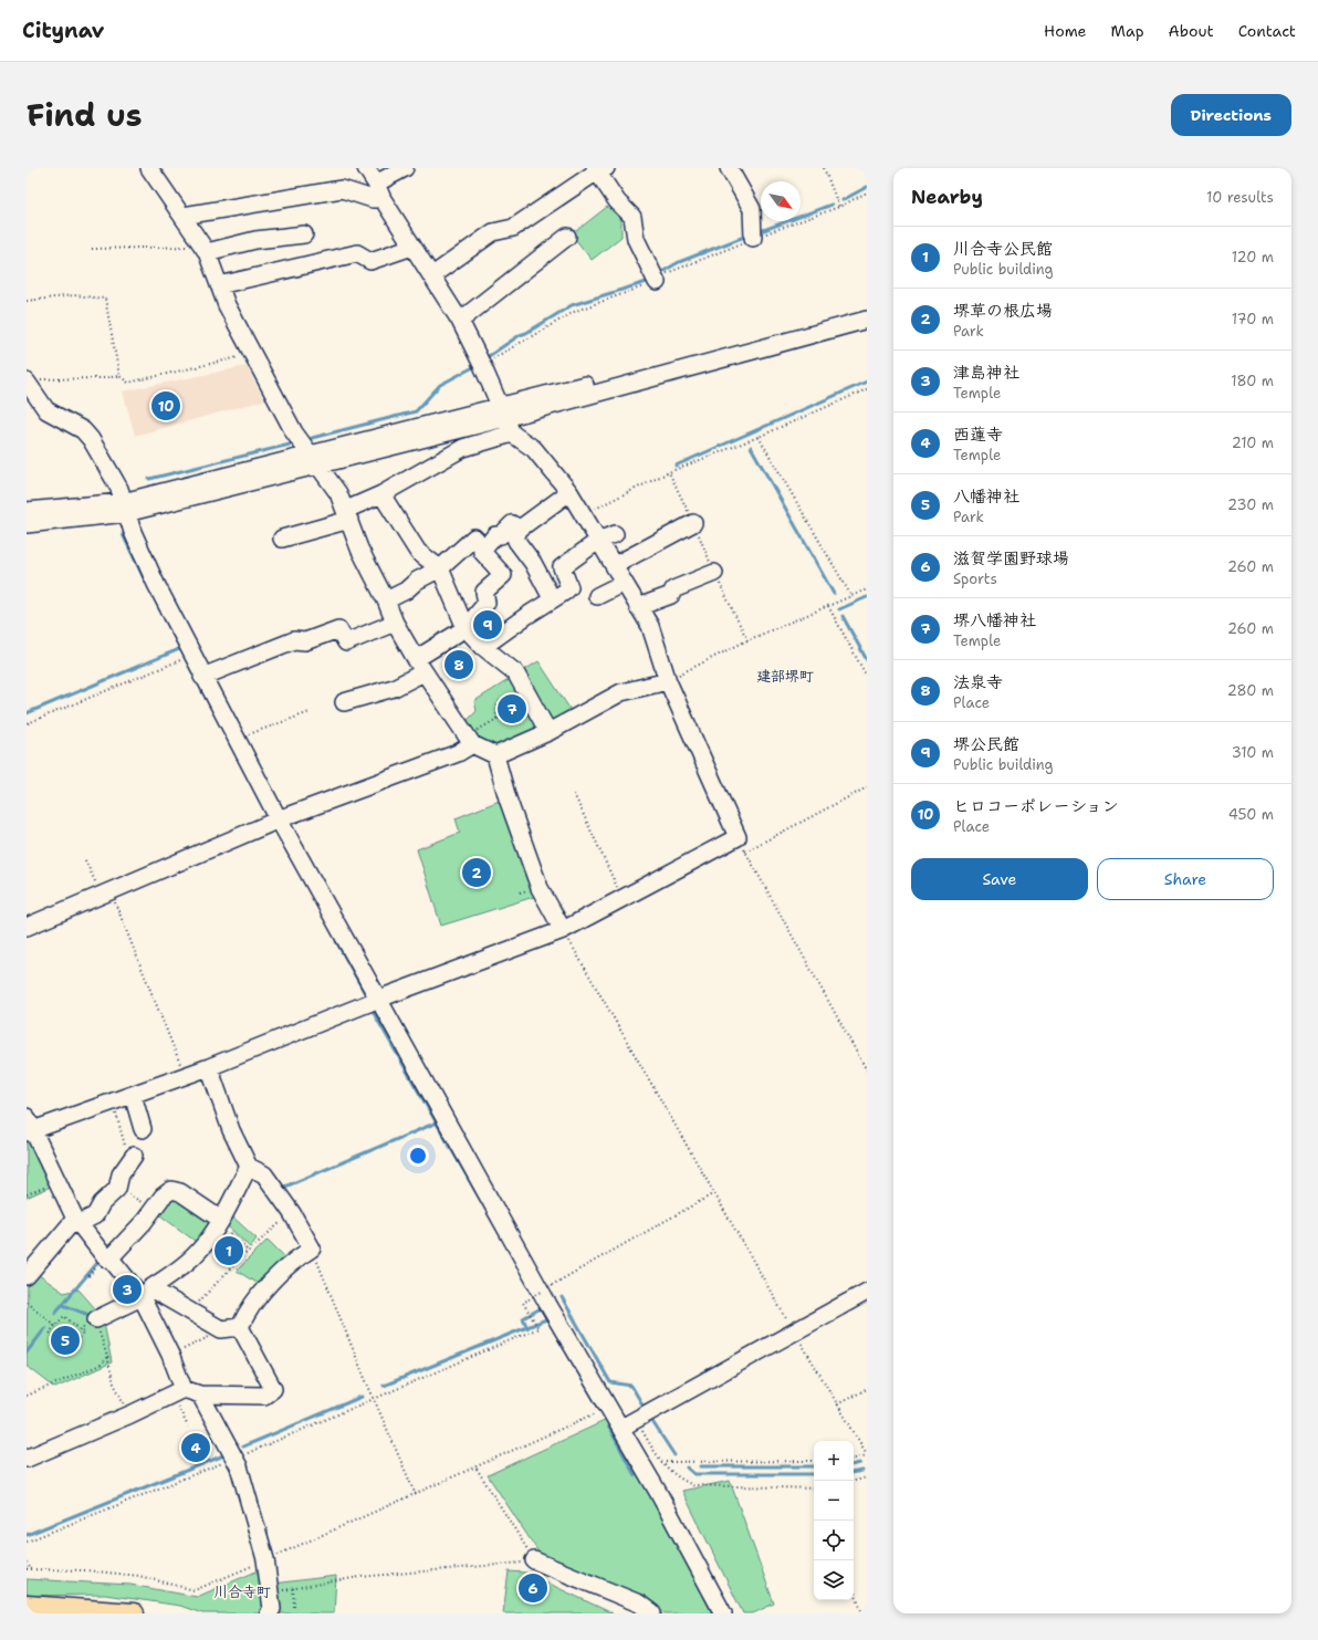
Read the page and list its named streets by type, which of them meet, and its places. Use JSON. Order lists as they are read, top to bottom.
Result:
{
  "districts": ["建部堺町", "川合寺町"],
  "north": "bottom right",
  "page": {
    "header": "Citynav",
    "nav": [
      "Home",
      "Map",
      "About",
      "Contact"
    ],
    "title": "Find us",
    "buttons": [
      "Directions",
      ["Save", "Share"]
    ],
    "heading": ["Nearby", "10 results"],
    "list": [
      {
        "mark": "1",
        "name": "川合寺公民館",
        "note": "Public building",
        "value": "120 m"
      },
      {
        "mark": "2",
        "name": "堺草の根広場",
        "note": "Park",
        "value": "170 m"
      },
      {
        "mark": "3",
        "name": "津島神社",
        "note": "Temple",
        "value": "180 m"
      },
      {
        "mark": "4",
        "name": "西蓮寺",
        "note": "Temple",
        "value": "210 m"
      },
      {
        "mark": "5",
        "name": "八幡神社",
        "note": "Park",
        "value": "230 m"
      },
      {
        "mark": "6",
        "name": "滋賀学園野球場",
        "note": "Sports",
        "value": "260 m"
      },
      {
        "mark": "7",
        "name": "堺八幡神社",
        "note": "Temple",
        "value": "260 m"
      },
      {
        "mark": "8",
        "name": "法泉寺",
        "note": "Place",
        "value": "280 m"
      },
      {
        "mark": "9",
        "name": "堺公民館",
        "note": "Public building",
        "value": "310 m"
      },
      {
        "mark": "10",
        "name": "ヒロコーポレーション",
        "note": "Place",
        "value": "450 m"
      }
    ],
    "pins": [
      "10",
      "9",
      "8",
      "7",
      "2",
      "1",
      "3",
      "5",
      "4",
      "6"
    ],
    "map_buttons": ["+", "−"]
  }
}
